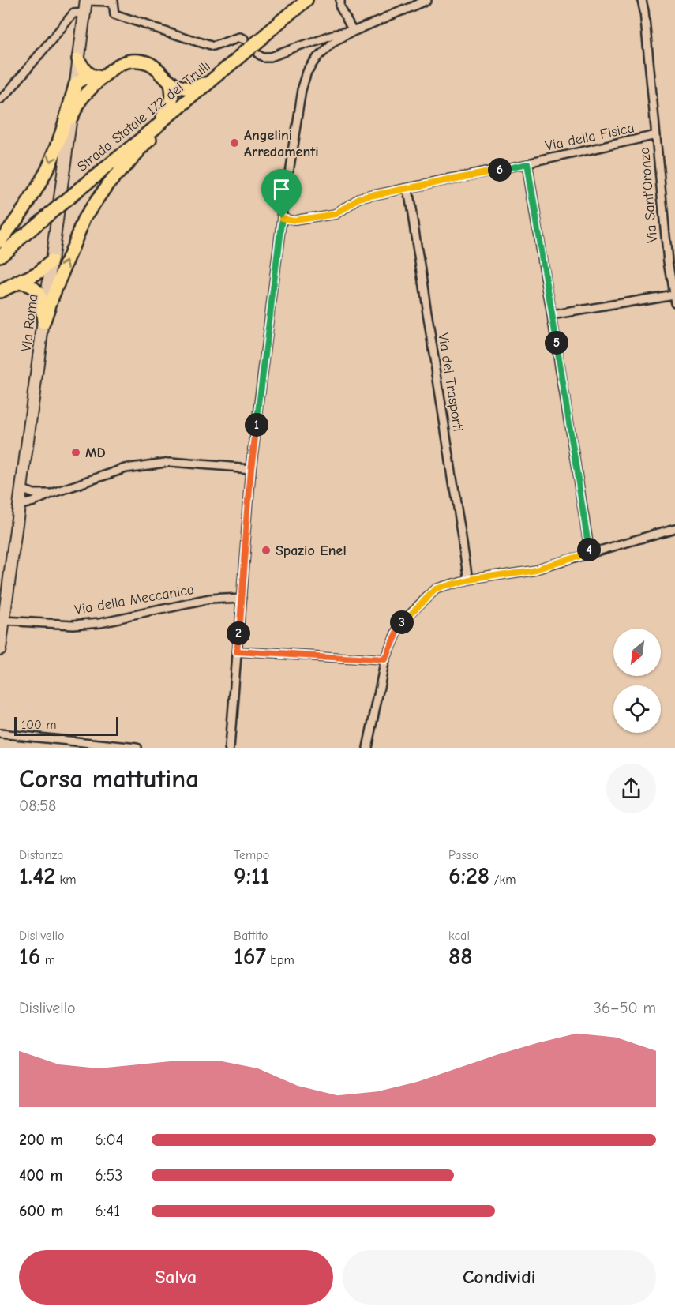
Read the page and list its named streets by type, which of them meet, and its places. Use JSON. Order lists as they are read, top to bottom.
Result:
{
  "streets": {
    "main road": ["Strada Statale 172 dei Trulli"],
    "street": [
      "Via della Fisica",
      "Via Sant'Oronzo",
      "Via Roma",
      "Via dei Trasporti",
      "Via della Meccanica"
    ]
  },
  "crossings": [
    ["Via della Fisica", "Via Sant'Oronzo"],
    ["Via della Fisica", "Via dei Trasporti"],
    ["Via Roma", "Via della Meccanica"]
  ],
  "places": ["Angelini Arredamenti", "MD", "Spazio Enel"],
  "scale_bar": "100 m",
  "north": "bottom left",
  "page": {
    "pins": [
      "6",
      "5",
      "1",
      "4",
      "3",
      "2"
    ],
    "scale": "100 m",
    "heading": ["Corsa mattutina", "08:58"],
    "stats": [
      ["Distanza", "1.42 km"],
      ["Tempo", "9:11"],
      ["Passo", "6:28 /km"],
      ["Dislivello", "16 m"],
      ["Battito", "167 bpm"],
      ["kcal", "88"]
    ],
    "chart": ["Dislivello", "36–50 m"],
    "list": [
      {
        "name": "200 m",
        "note": "6:04"
      },
      {
        "name": "400 m",
        "note": "6:53"
      },
      {
        "name": "600 m",
        "note": "6:41"
      }
    ],
    "buttons": ["Salva", "Condividi"]
  }
}
